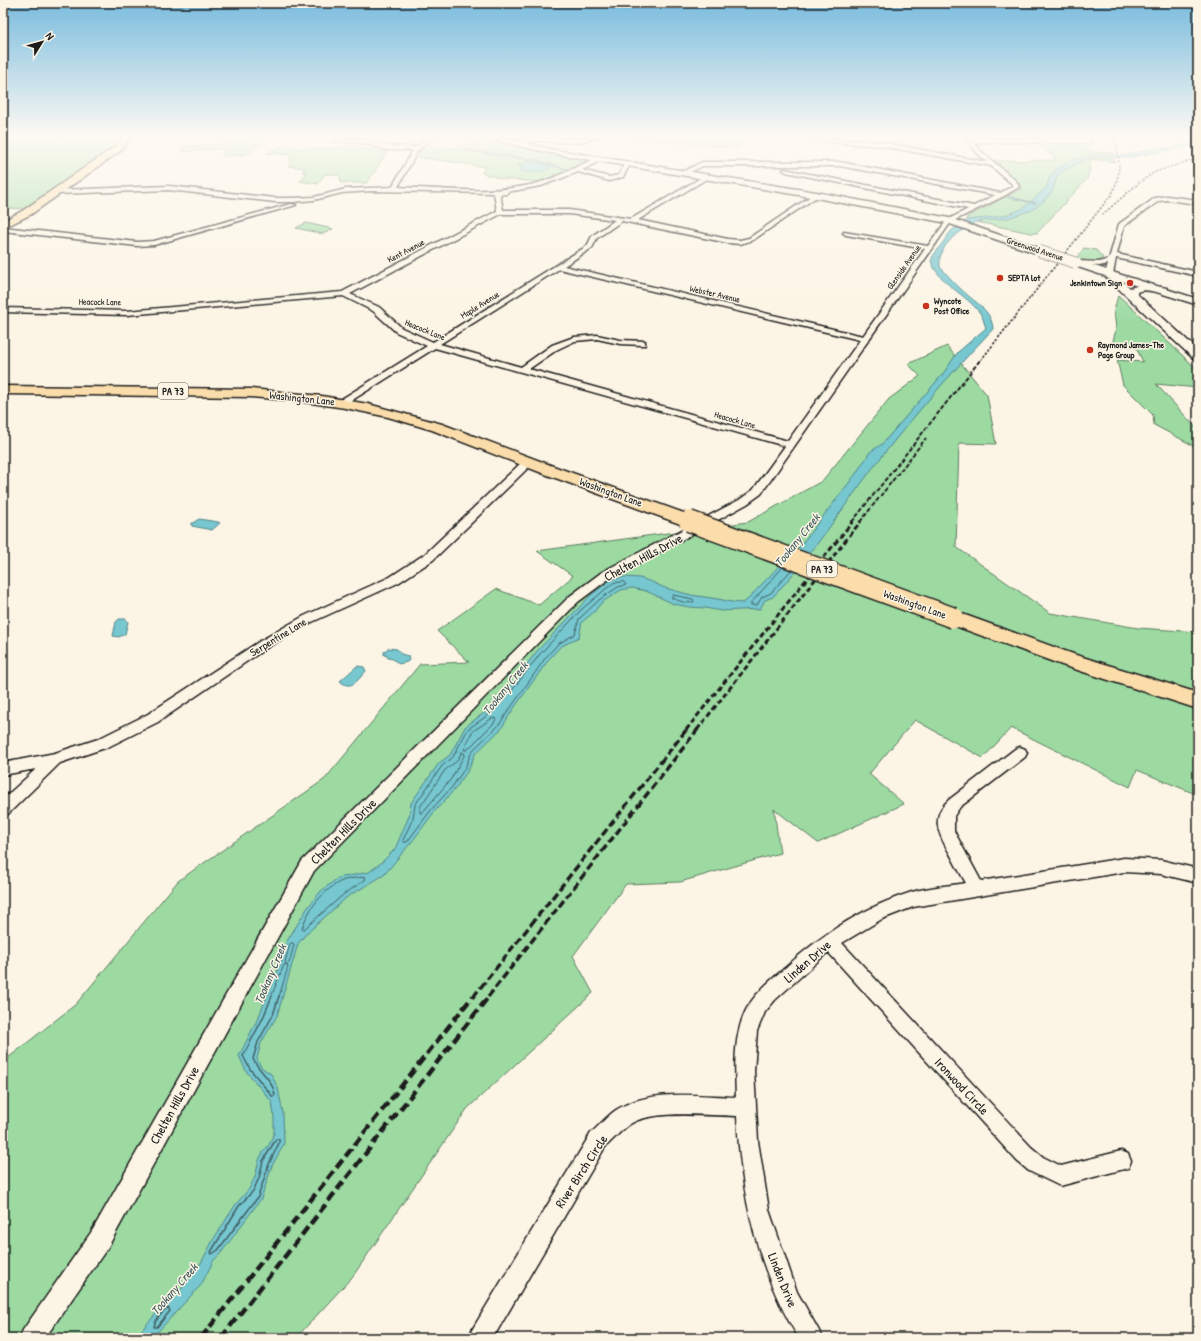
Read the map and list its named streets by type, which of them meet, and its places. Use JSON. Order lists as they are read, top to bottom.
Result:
{
  "streets": {
    "main road": ["Greenwood Avenue", "PA 73", "Washington Lane"],
    "street": [
      "Kent Avenue",
      "Glenside Avenue",
      "Webster Avenue",
      "Heacock Lane",
      "Maple Avenue",
      "Chelten Hills Drive",
      "Serpentine Lane",
      "Linden Drive",
      "Ironwood Circle",
      "River Birch Circle"
    ]
  },
  "crossings": [
    ["Greenwood Avenue", "Glenside Avenue"],
    ["Kent Avenue", "Heacock Lane"],
    ["Glenside Avenue", "Webster Avenue"],
    ["Glenside Avenue", "Heacock Lane"],
    ["Glenside Avenue", "Chelten Hills Drive"],
    ["Webster Avenue", "Maple Avenue"],
    ["Heacock Lane", "Maple Avenue"],
    ["Heacock Lane", "Chelten Hills Drive"],
    ["Maple Avenue", "Washington Lane"],
    ["Washington Lane", "Serpentine Lane"],
    ["Linden Drive", "Ironwood Circle"],
    ["Linden Drive", "River Birch Circle"]
  ],
  "water": ["Tookany Creek"],
  "places": [
    "SEPTA lot",
    "Jenkintown Sign",
    "Wyncote Post Office",
    "Raymond James-The Page Group"
  ],
  "north": "top right"
}
